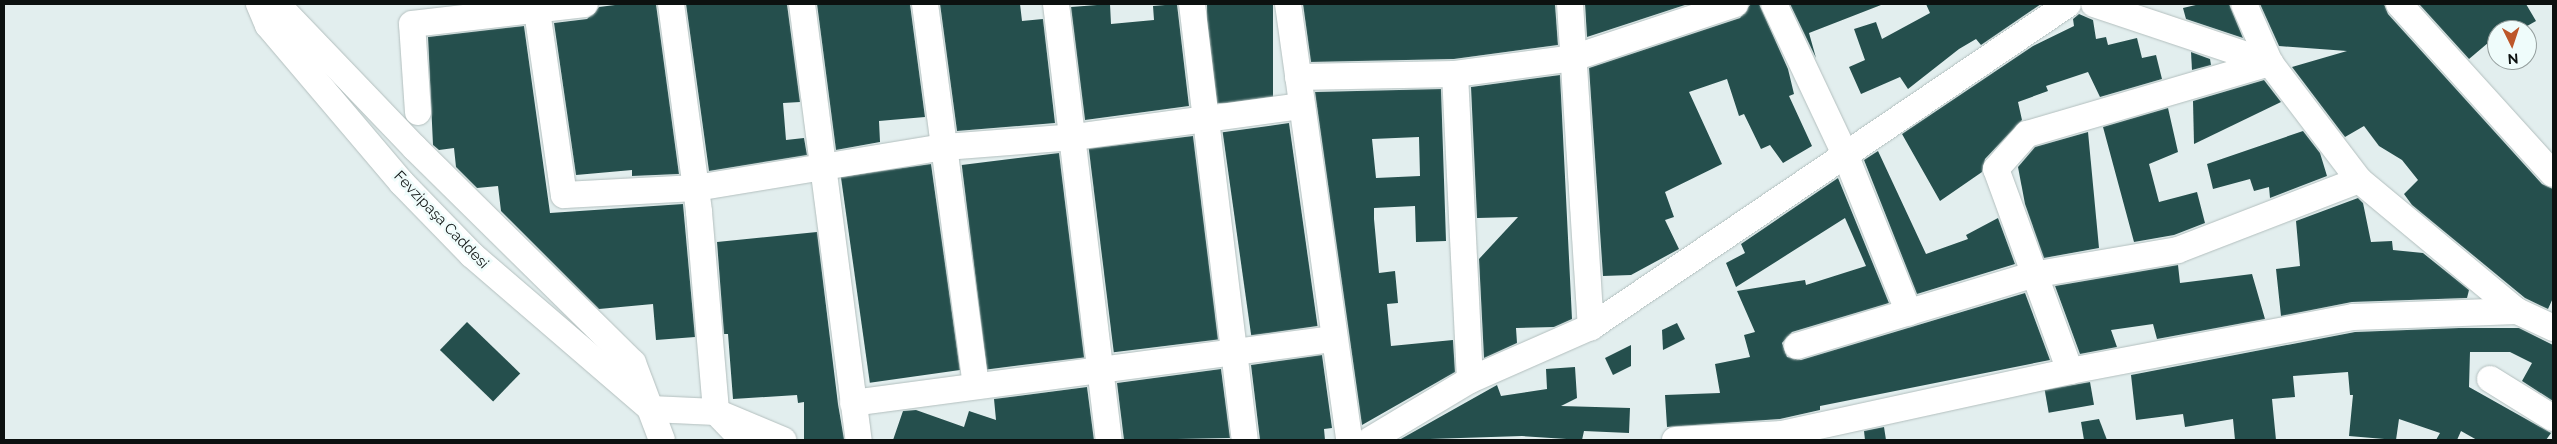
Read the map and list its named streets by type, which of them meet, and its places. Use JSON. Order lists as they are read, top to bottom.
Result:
{
  "streets": {
    "street": ["Fevzipaşa Caddesi"]
  },
  "north": "bottom"
}
